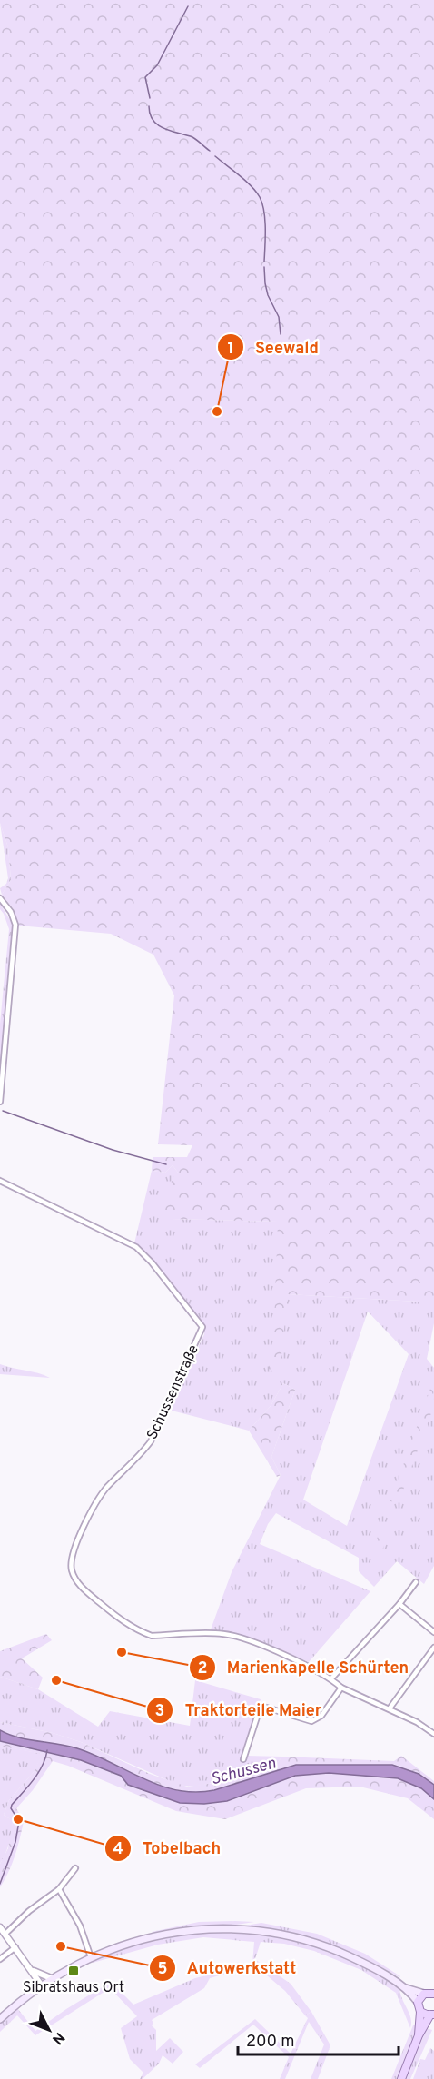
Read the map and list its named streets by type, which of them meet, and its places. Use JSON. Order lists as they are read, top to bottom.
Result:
{
  "streets": {
    "street": ["Schussenstraße"]
  },
  "water": ["Schussen"],
  "places": {
    "other": [
      "Seewald",
      "Marienkapelle Schürten",
      "Traktorteile Maier",
      "Tobelbach",
      "Autowerkstatt"
    ],
    "transit": ["Sibratshaus Ort"]
  },
  "scale_bar": "200 m",
  "north": "bottom right"
}
